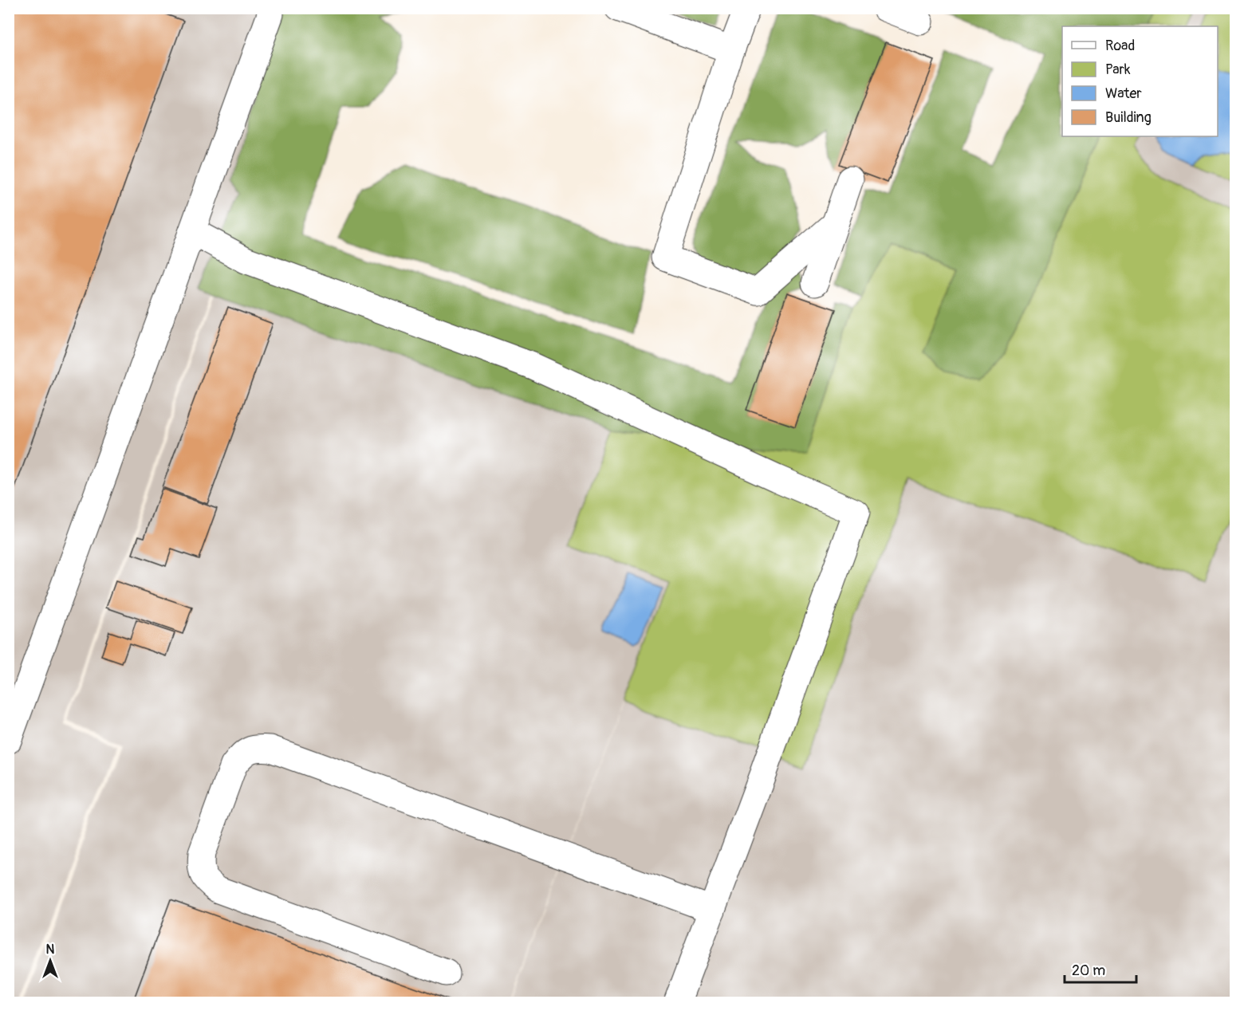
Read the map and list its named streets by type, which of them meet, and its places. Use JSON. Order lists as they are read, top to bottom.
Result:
{
  "legend": [
    "Road",
    "Park",
    "Water",
    "Building"
  ],
  "scale_bar": "20 m",
  "north": "top"
}
